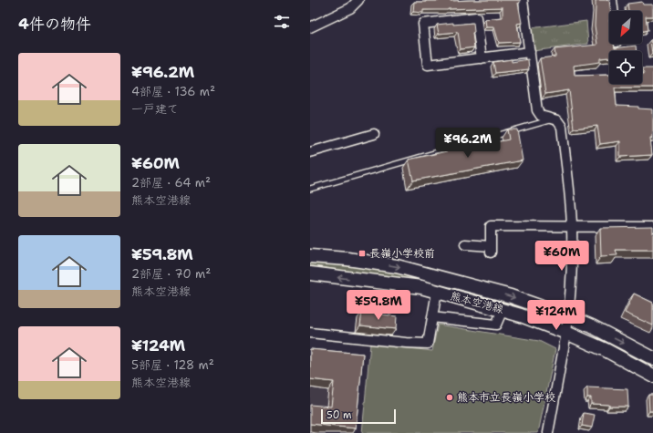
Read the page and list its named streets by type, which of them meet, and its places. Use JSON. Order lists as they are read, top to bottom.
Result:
{
  "streets": {
    "main road": ["熊本空港線"]
  },
  "places": {
    "transit": ["長嶺小学校前"],
    "other": ["熊本市立長嶺小学校"]
  },
  "scale_bar": "50 m",
  "north": "bottom left",
  "page": {
    "heading": "4件の物件",
    "list": [
      {
        "name": "¥96.2M",
        "note": "4部屋 · 136 m² · 一戸建て"
      },
      {
        "name": "¥60M",
        "note": "2部屋 · 64 m² · 熊本空港線"
      },
      {
        "name": "¥59.8M",
        "note": "2部屋 · 70 m² · 熊本空港線"
      },
      {
        "name": "¥124M",
        "note": "5部屋 · 128 m² · 熊本空港線"
      }
    ],
    "price": [
      "¥96.2M",
      "¥60M",
      "¥59.8M",
      "¥124M"
    ],
    "scale": "50 m"
  }
}
